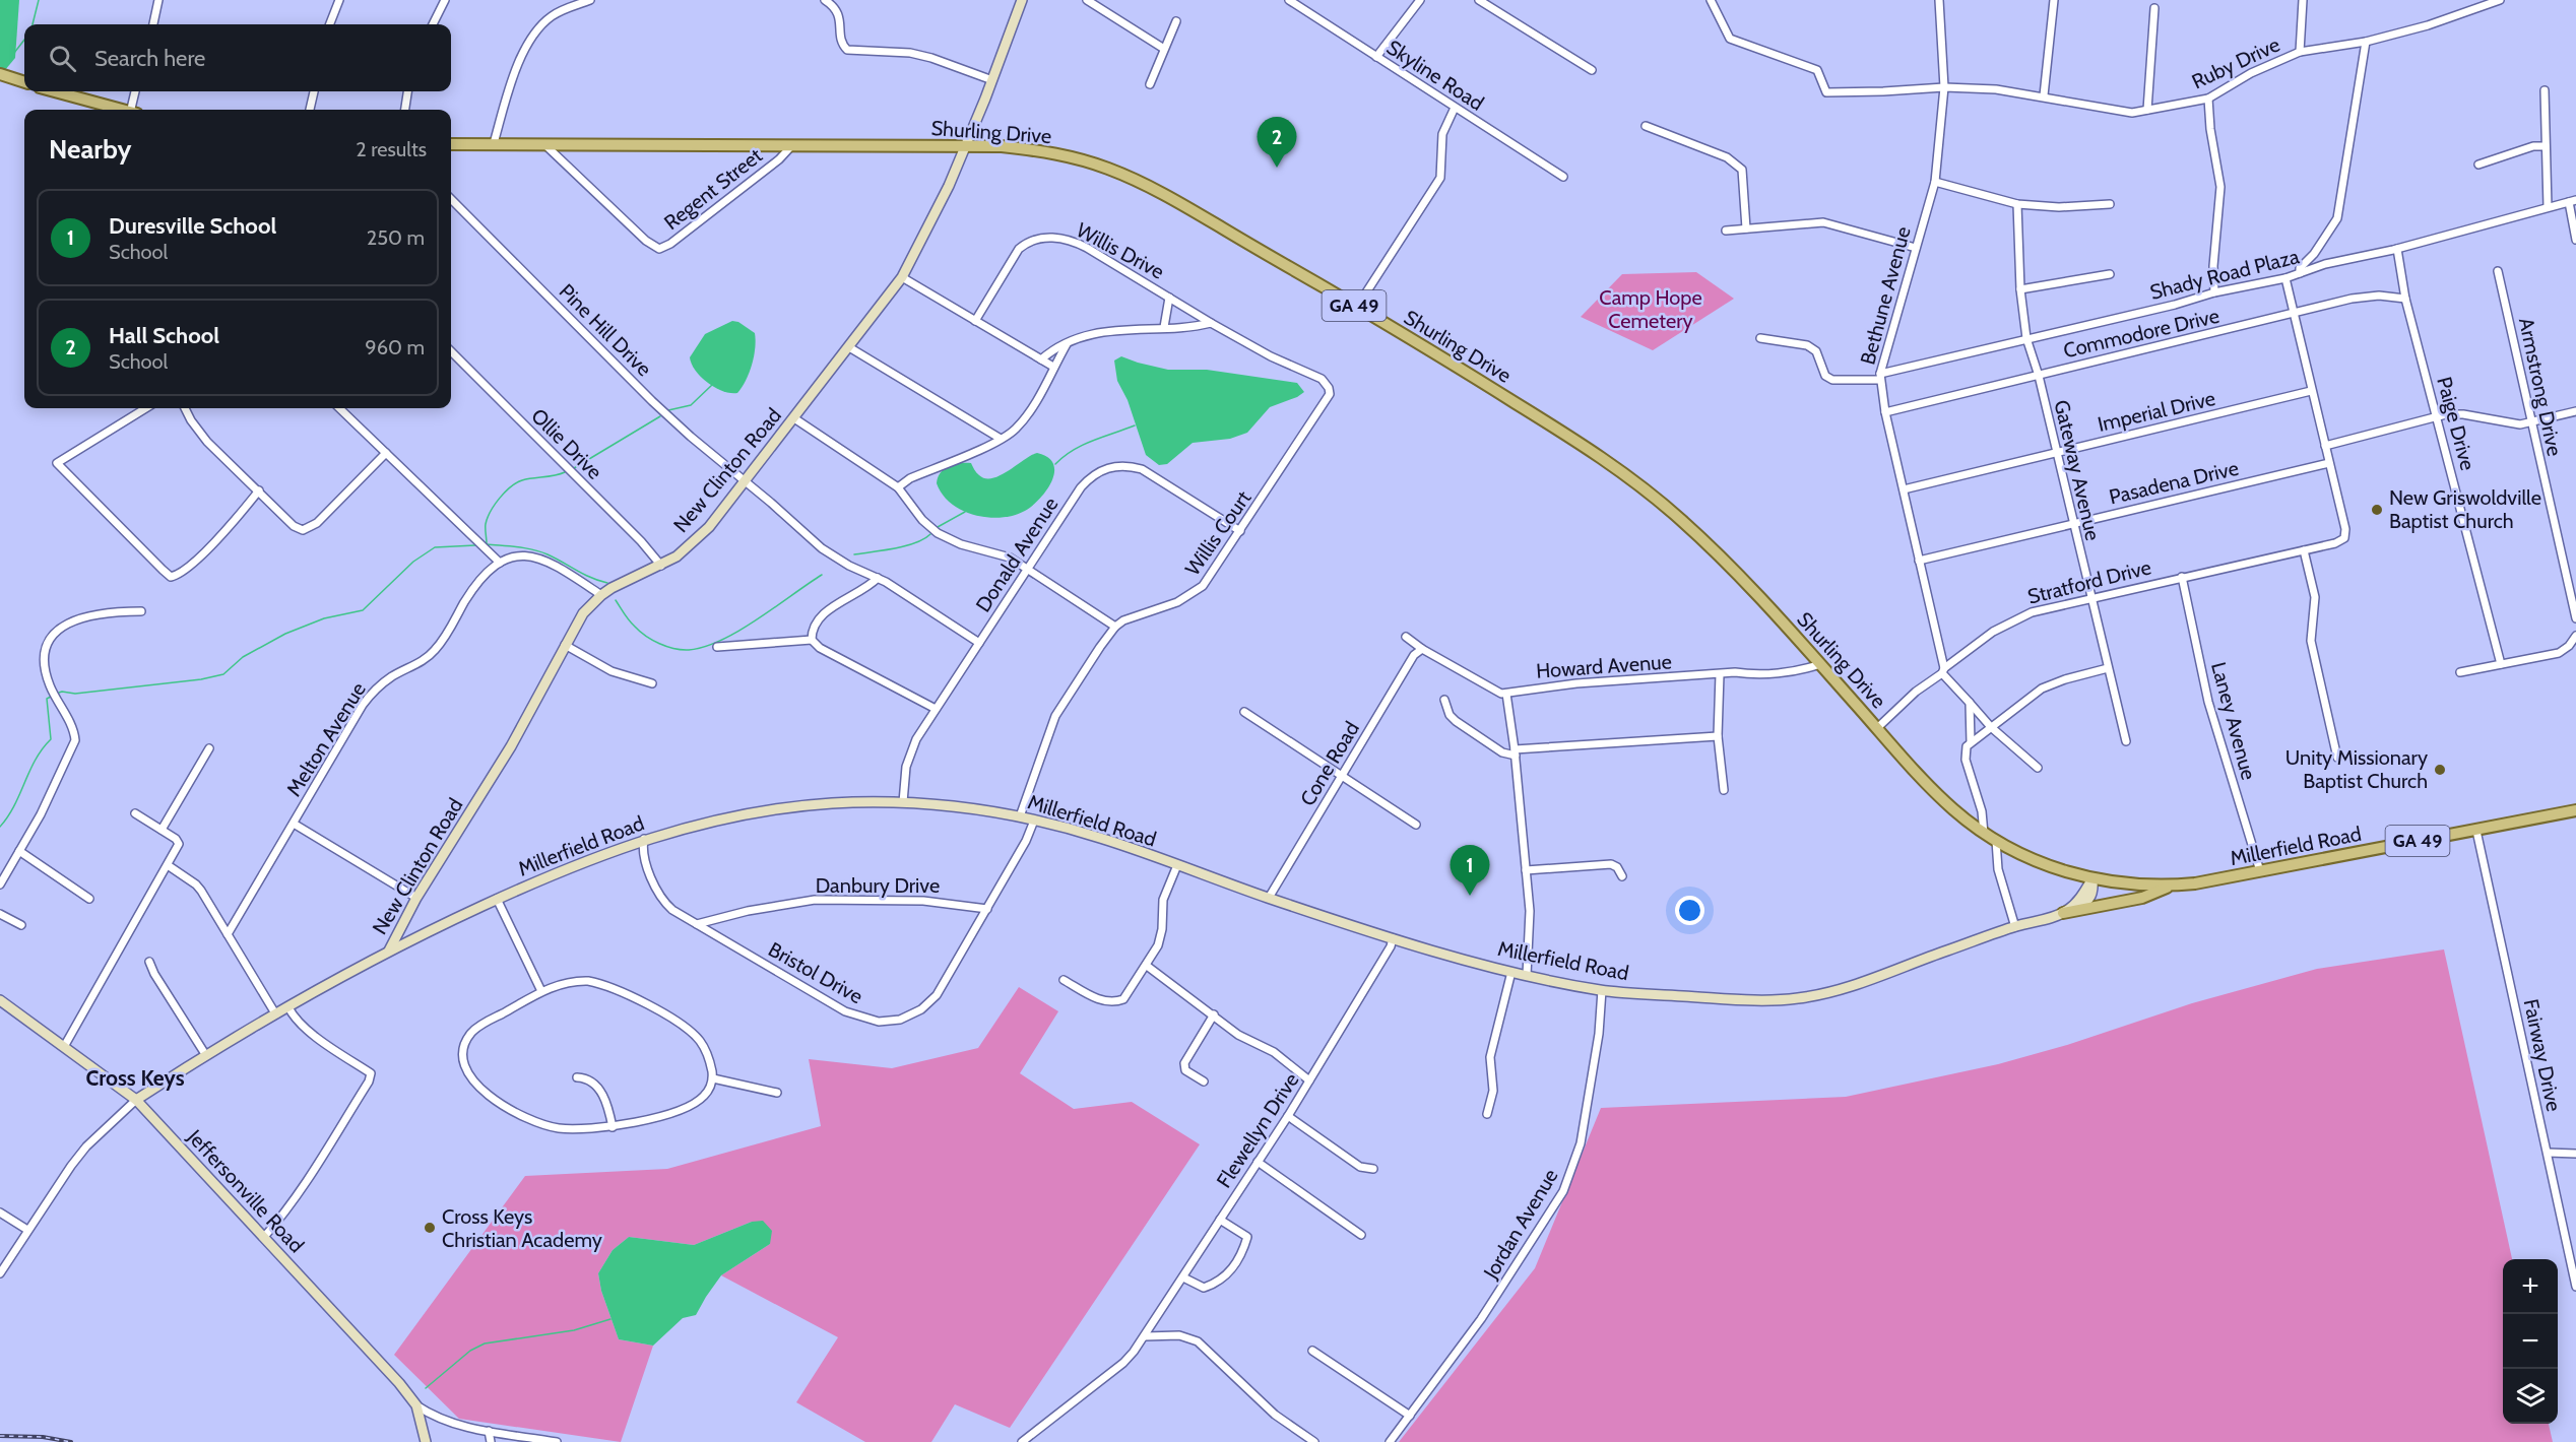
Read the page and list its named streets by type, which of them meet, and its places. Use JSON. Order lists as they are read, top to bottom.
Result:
{
  "streets": {
    "main road": [
      "Shurling Drive",
      "GA 49",
      "New Clinton Road",
      "Millerfield Road",
      "Jeffersonville Road"
    ],
    "street": [
      "Ruby Drive",
      "Skyline Road",
      "Regent Street",
      "Willis Drive",
      "Shady Road Plaza",
      "Bethune Avenue",
      "Pine Hill Drive",
      "Commodore Drive",
      "Armstrong Drive",
      "Imperial Drive",
      "Paige Drive",
      "Ollie Drive",
      "Gateway Avenue",
      "Pasadena Drive",
      "Willis Court",
      "Donald Avenue",
      "Stratford Drive",
      "Howard Avenue",
      "Laney Avenue",
      "Melton Avenue",
      "Cone Road",
      "Danbury Drive",
      "Bristol Drive",
      "Fairway Drive",
      "Flewellyn Drive",
      "Jordan Avenue"
    ]
  },
  "crossings": [
    ["Ruby Drive", "Bethune Avenue"],
    ["Shurling Drive", "Regent Street"],
    ["Shurling Drive", "New Clinton Road"],
    ["Shurling Drive", "Stratford Drive"],
    ["Shurling Drive", "Howard Avenue"],
    ["Shurling Drive", "Millerfield Road"],
    ["Willis Drive", "Willis Court"],
    ["Shady Road Plaza", "Bethune Avenue"],
    ["Shady Road Plaza", "Paige Drive"],
    ["Shady Road Plaza", "Gateway Avenue"],
    ["Bethune Avenue", "Commodore Drive"],
    ["Bethune Avenue", "Imperial Drive"],
    ["Bethune Avenue", "Pasadena Drive"],
    ["Bethune Avenue", "Stratford Drive"],
    ["Pine Hill Drive", "New Clinton Road"],
    ["Pine Hill Drive", "Donald Avenue"],
    ["Commodore Drive", "Paige Drive"],
    ["Commodore Drive", "Gateway Avenue"],
    ["Imperial Drive", "Gateway Avenue"],
    ["Ollie Drive", "New Clinton Road"],
    ["New Clinton Road", "Millerfield Road"],
    ["Gateway Avenue", "Pasadena Drive"],
    ["Gateway Avenue", "Stratford Drive"],
    ["Pasadena Drive", "Stratford Drive"],
    ["Willis Court", "Donald Avenue"],
    ["Willis Court", "Millerfield Road"],
    ["Donald Avenue", "Millerfield Road"],
    ["Stratford Drive", "Laney Avenue"],
    ["Howard Avenue", "Cone Road"],
    ["Laney Avenue", "Millerfield Road"],
    ["Cone Road", "Millerfield Road"],
    ["Millerfield Road", "Bristol Drive"],
    ["Millerfield Road", "Fairway Drive"],
    ["Millerfield Road", "Flewellyn Drive"],
    ["Millerfield Road", "Jeffersonville Road"],
    ["Millerfield Road", "Jordan Avenue"],
    ["Danbury Drive", "Bristol Drive"]
  ],
  "districts": ["Cross Keys"],
  "parks": ["Camp Hope Cemetery"],
  "places": ["New Griswoldville Baptist Church", "Unity Missionary Baptist Church", "Cross Keys Christian Academy"],
  "page": {
    "search": "Search here",
    "heading": ["Nearby", "2 results"],
    "pins": ["2", "1"],
    "list": [
      {
        "mark": "1",
        "name": "Duresville School",
        "note": "School",
        "value": "250 m"
      },
      {
        "mark": "2",
        "name": "Hall School",
        "note": "School",
        "value": "960 m"
      }
    ],
    "map_buttons": ["+", "−"]
  }
}
